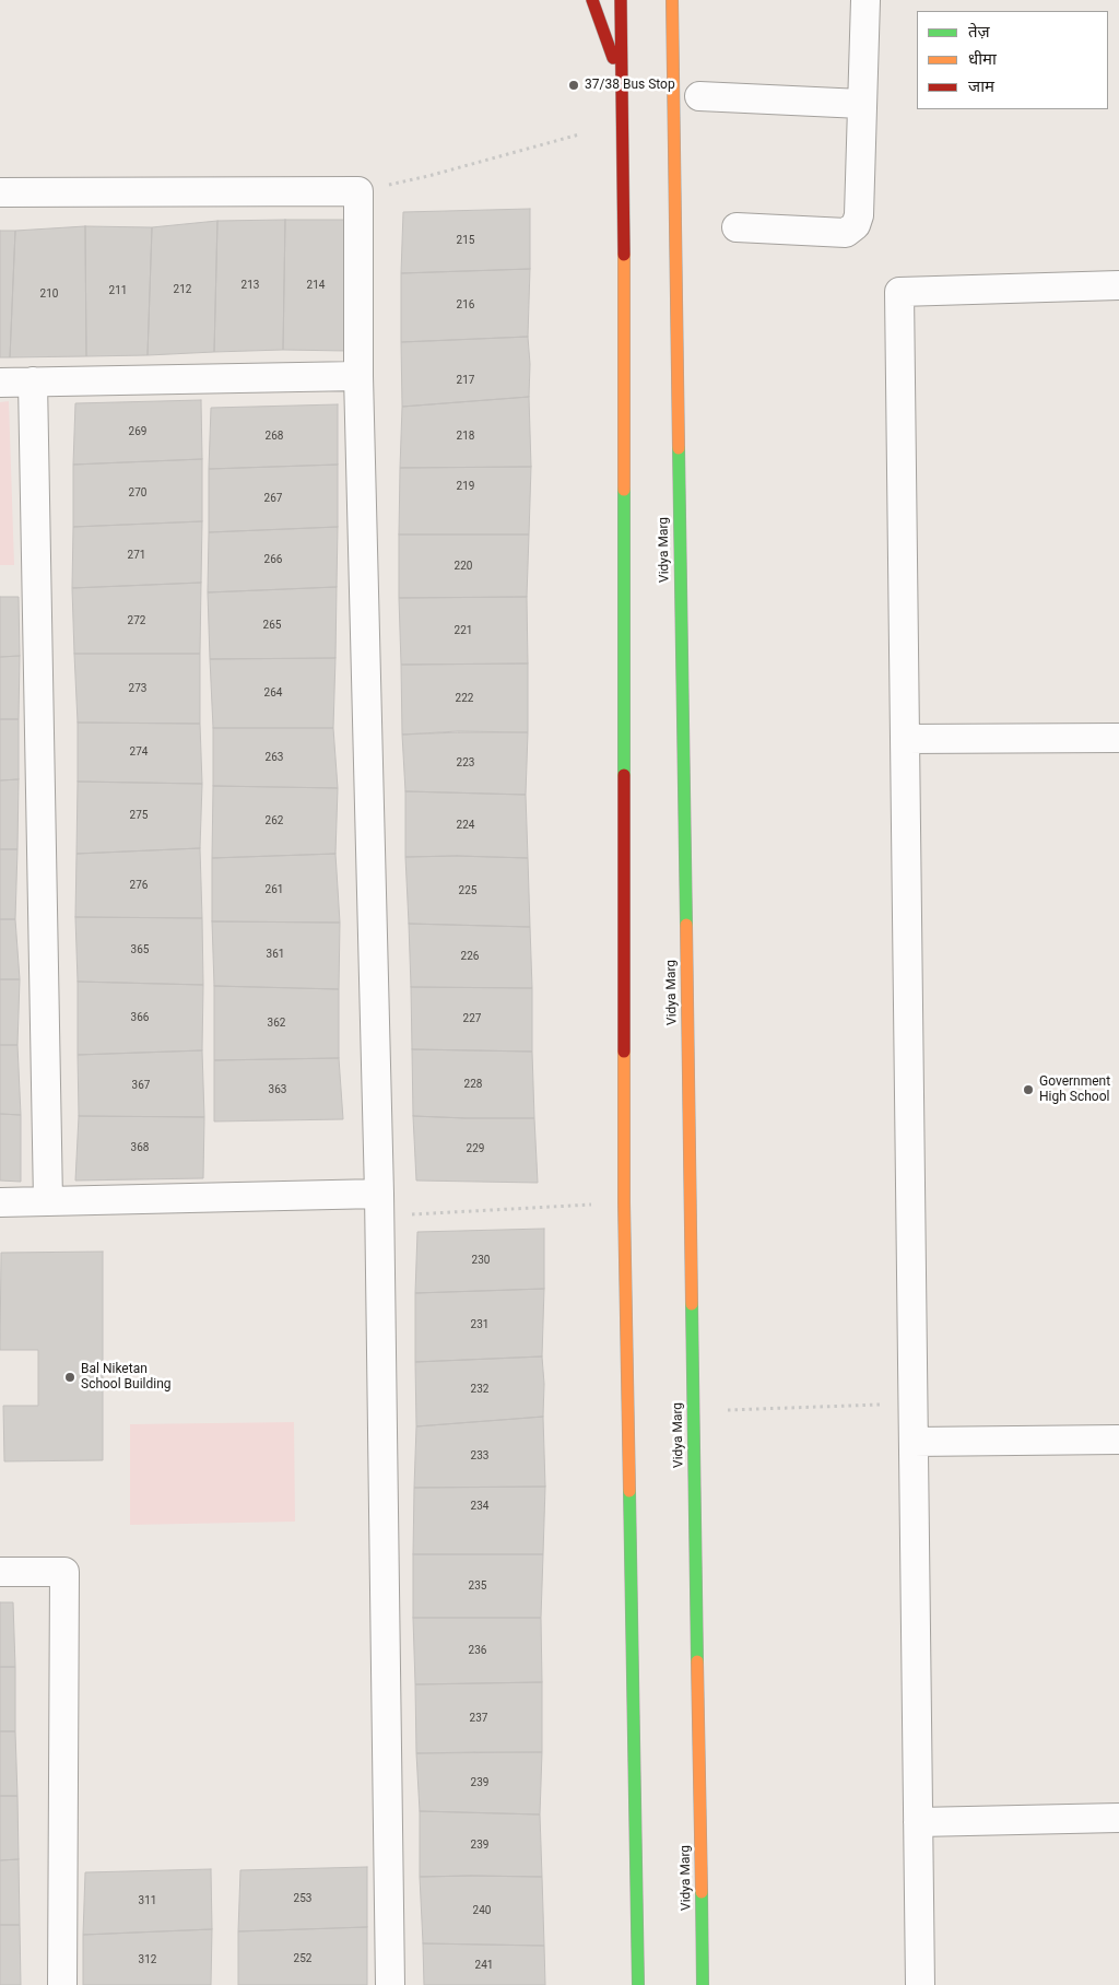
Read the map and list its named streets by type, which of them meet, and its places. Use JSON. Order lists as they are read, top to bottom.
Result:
{
  "streets": {
    "main road": ["Vidya Marg"]
  },
  "places": ["37/38 Bus Stop", "Government High School", "Bal Niketan School Building"],
  "house_numbers": [
    "215",
    "213",
    "214",
    "212",
    "211",
    "210",
    "216",
    "217",
    "269",
    "268",
    "218",
    "219",
    "270",
    "267",
    "271",
    "266",
    "220",
    "272",
    "265",
    "221",
    "273",
    "264",
    "222",
    "274",
    "263",
    "223",
    "275",
    "262",
    "224",
    "276",
    "261",
    "225",
    "365",
    "361",
    "226",
    "366",
    "227",
    "362",
    "228",
    "367",
    "363",
    "368",
    "229",
    "230",
    "231",
    "232",
    "233",
    "234",
    "235",
    "236",
    "237",
    "239",
    "239",
    "253",
    "311",
    "240",
    "252",
    "312",
    "241"
  ],
  "legend": ["तेज़", "धीमा", "जाम"]
}
